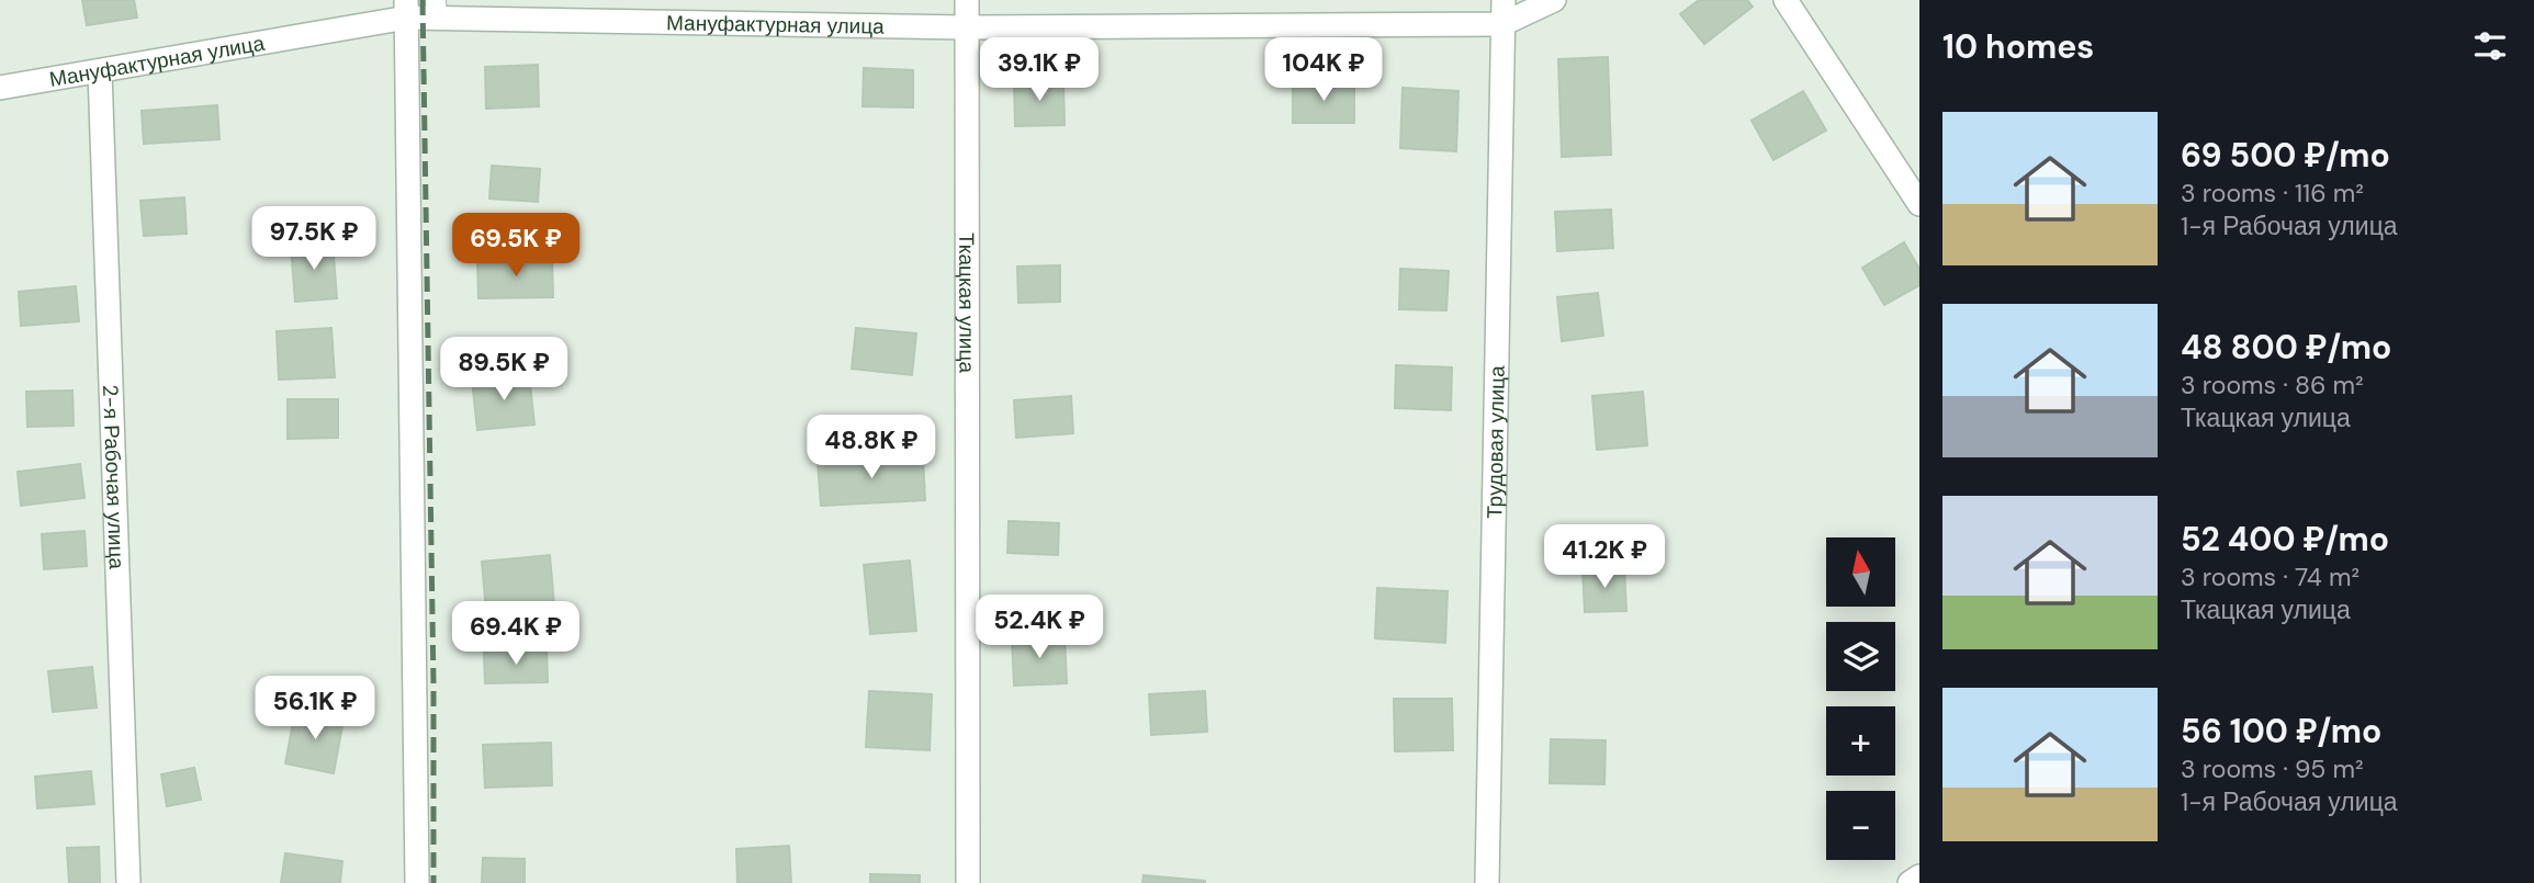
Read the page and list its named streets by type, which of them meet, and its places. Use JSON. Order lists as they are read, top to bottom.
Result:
{
  "streets": {
    "street": [
      "Мануфактурная улица",
      "Ткацкая улица",
      "Трудовая улица",
      "2-я Рабочая улица"
    ]
  },
  "crossings": [
    ["Мануфактурная улица", "Ткацкая улица"],
    ["Мануфактурная улица", "Трудовая улица"],
    ["Мануфактурная улица", "2-я Рабочая улица"]
  ],
  "north": "top",
  "page": {
    "heading": "10 homes",
    "price": [
      "39.1K ₽",
      "104K ₽",
      "97.5K ₽",
      "69.5K ₽",
      "89.5K ₽",
      "48.8K ₽",
      "41.2K ₽",
      "52.4K ₽",
      "69.4K ₽",
      "56.1K ₽"
    ],
    "list": [
      {
        "name": "69 500 ₽/mo",
        "note": "3 rooms · 116 m² · 1-я Рабочая улица"
      },
      {
        "name": "48 800 ₽/mo",
        "note": "3 rooms · 86 m² · Ткацкая улица"
      },
      {
        "name": "52 400 ₽/mo",
        "note": "3 rooms · 74 m² · Ткацкая улица"
      },
      {
        "name": "56 100 ₽/mo",
        "note": "3 rooms · 95 m² · 1-я Рабочая улица"
      }
    ],
    "map_buttons": ["+", "−"]
  }
}
